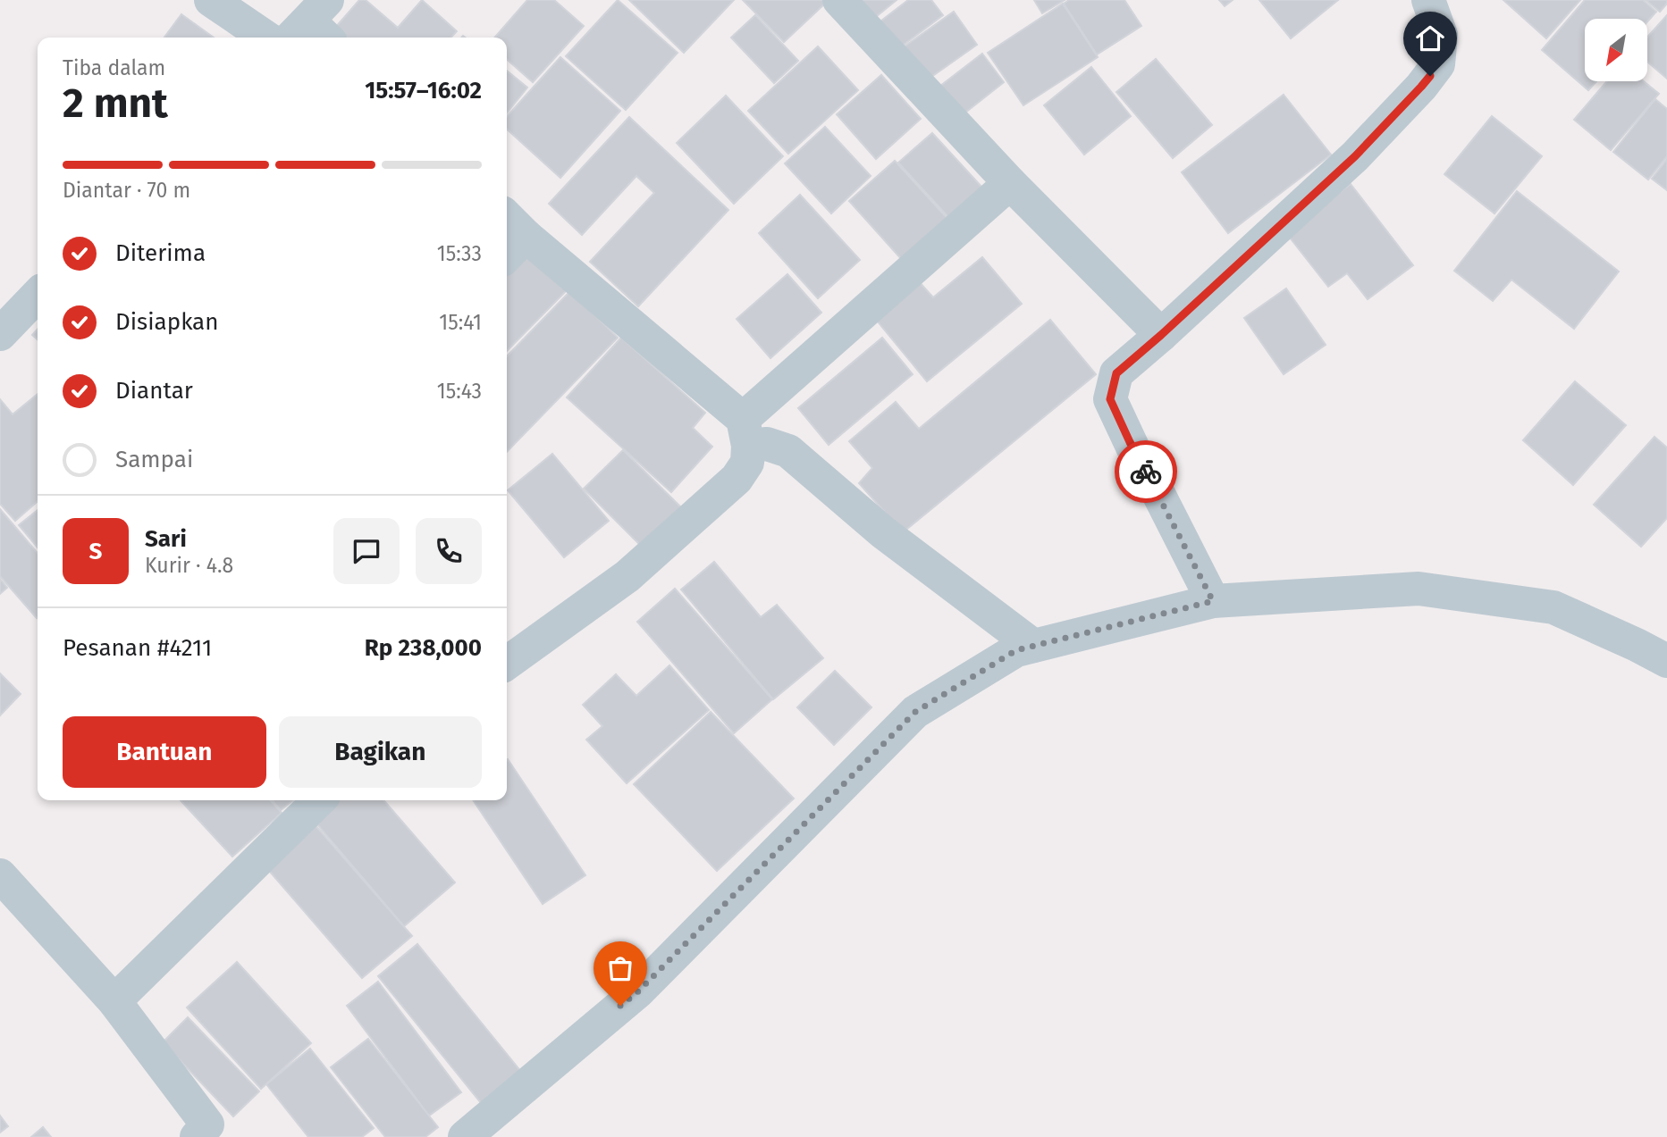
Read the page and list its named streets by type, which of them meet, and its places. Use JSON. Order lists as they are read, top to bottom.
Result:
{
  "north": "bottom left",
  "page": {
    "heading": ["2 mnt", "Tiba dalam", "15:57–16:02"],
    "panel": [
      "Sari",
      "Kurir · 4.8",
      "Pesanan #4211",
      "Rp 238,000"
    ],
    "bar": "Diantar · 70 m",
    "list": [
      ["Diterima", "15:33"],
      ["Disiapkan", "15:41"],
      ["Diantar", "15:43"],
      "Sampai"
    ],
    "round": "S",
    "buttons": ["Bantuan", "Bagikan"]
  }
}
